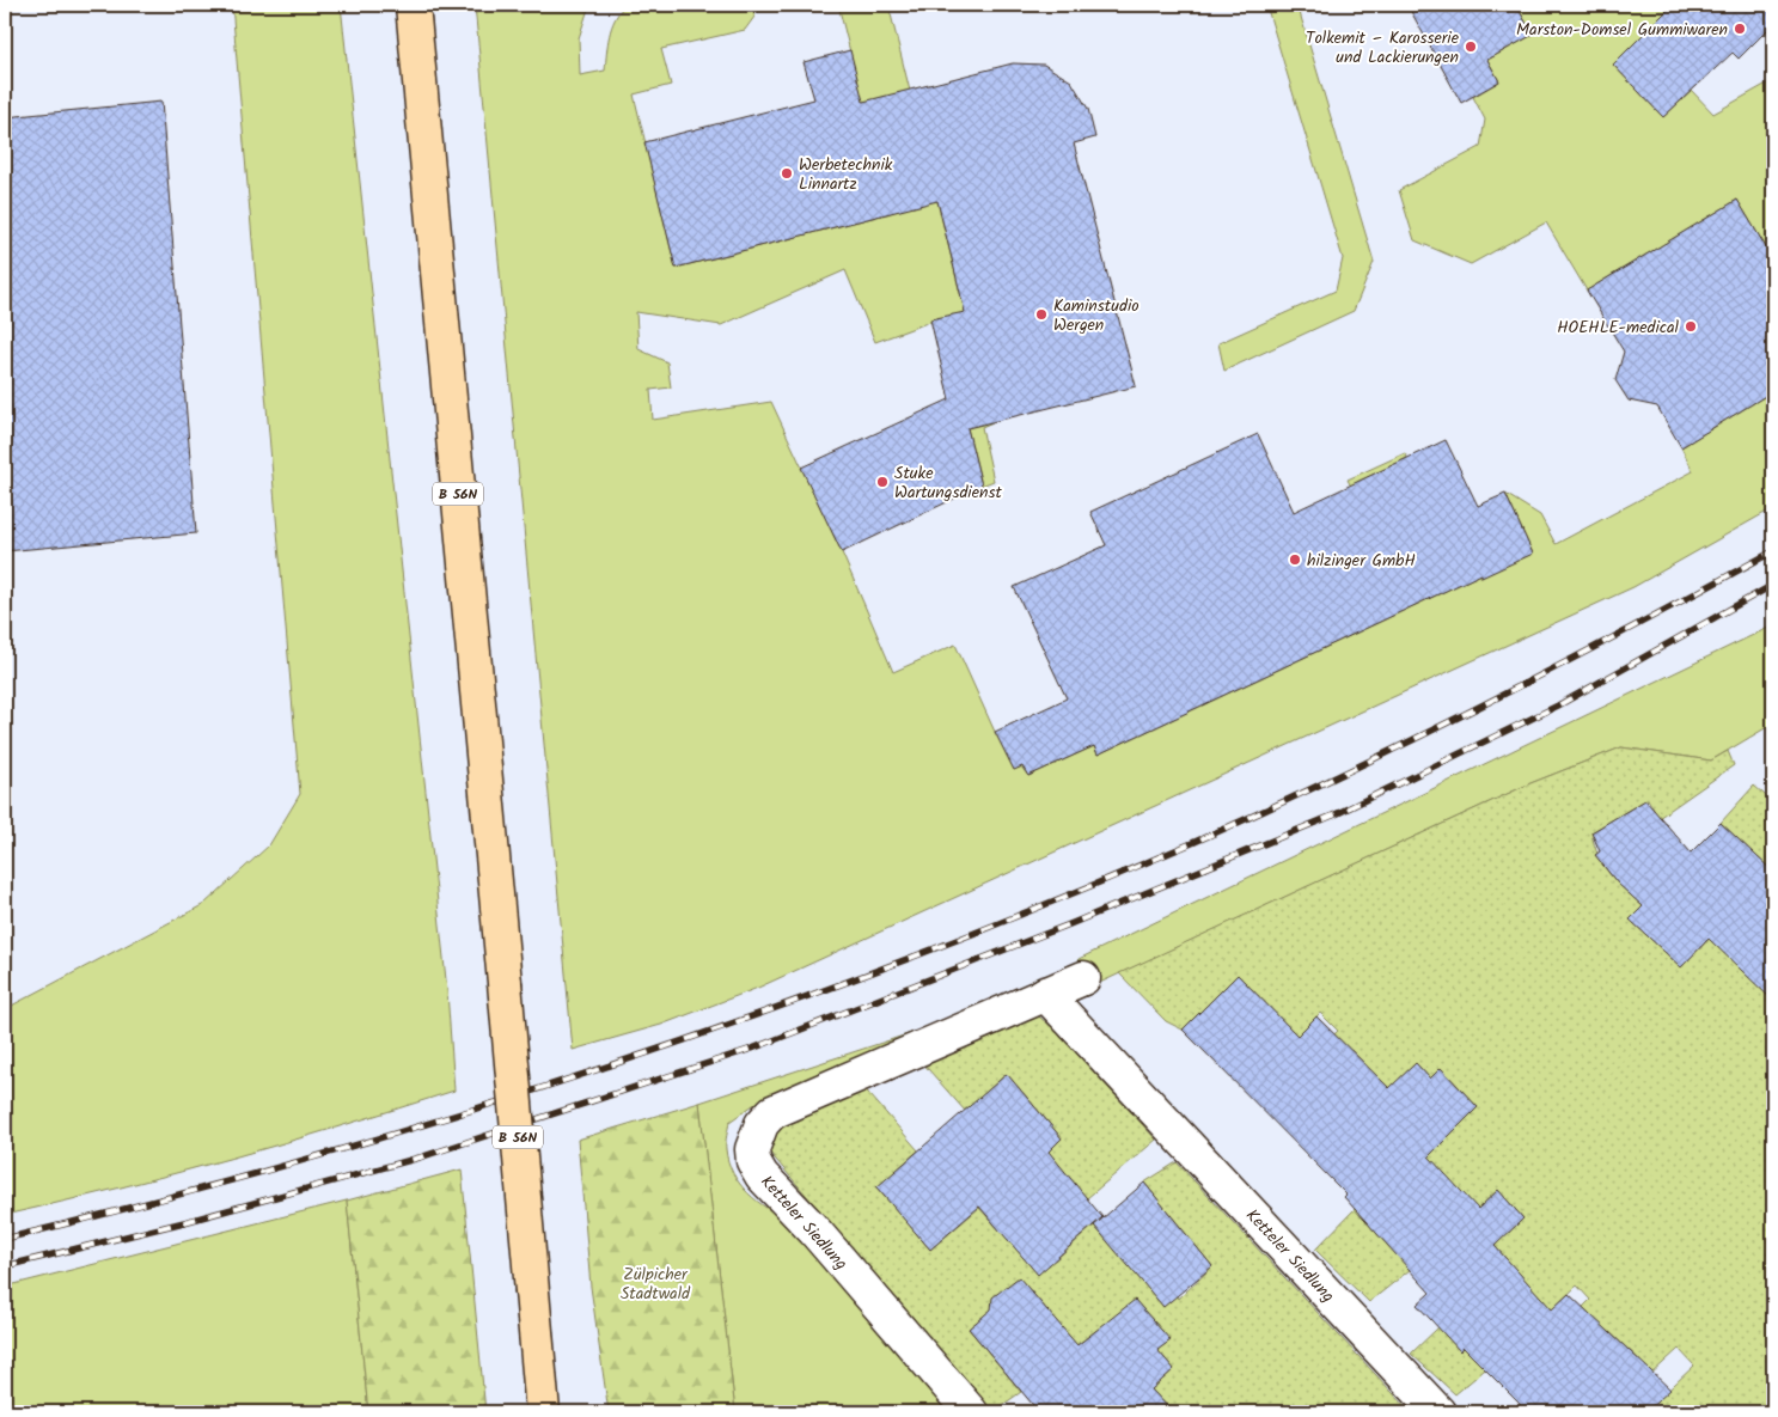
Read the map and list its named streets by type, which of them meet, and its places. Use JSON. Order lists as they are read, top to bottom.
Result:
{
  "streets": {
    "main road": ["B 56N"],
    "street": ["Ketteler Siedlung"]
  },
  "parks": ["Zülpicher Stadtwald"],
  "places": [
    "Marston-Domsel Gummiwaren",
    "Tolkemit – Karosserie und Lackierungen",
    "Werbetechnik Linnartz",
    "Kaminstudio Wergen",
    "HOEHLE-medical",
    "Stuke Wartungsdienst",
    "hilzinger GmbH"
  ]
}
